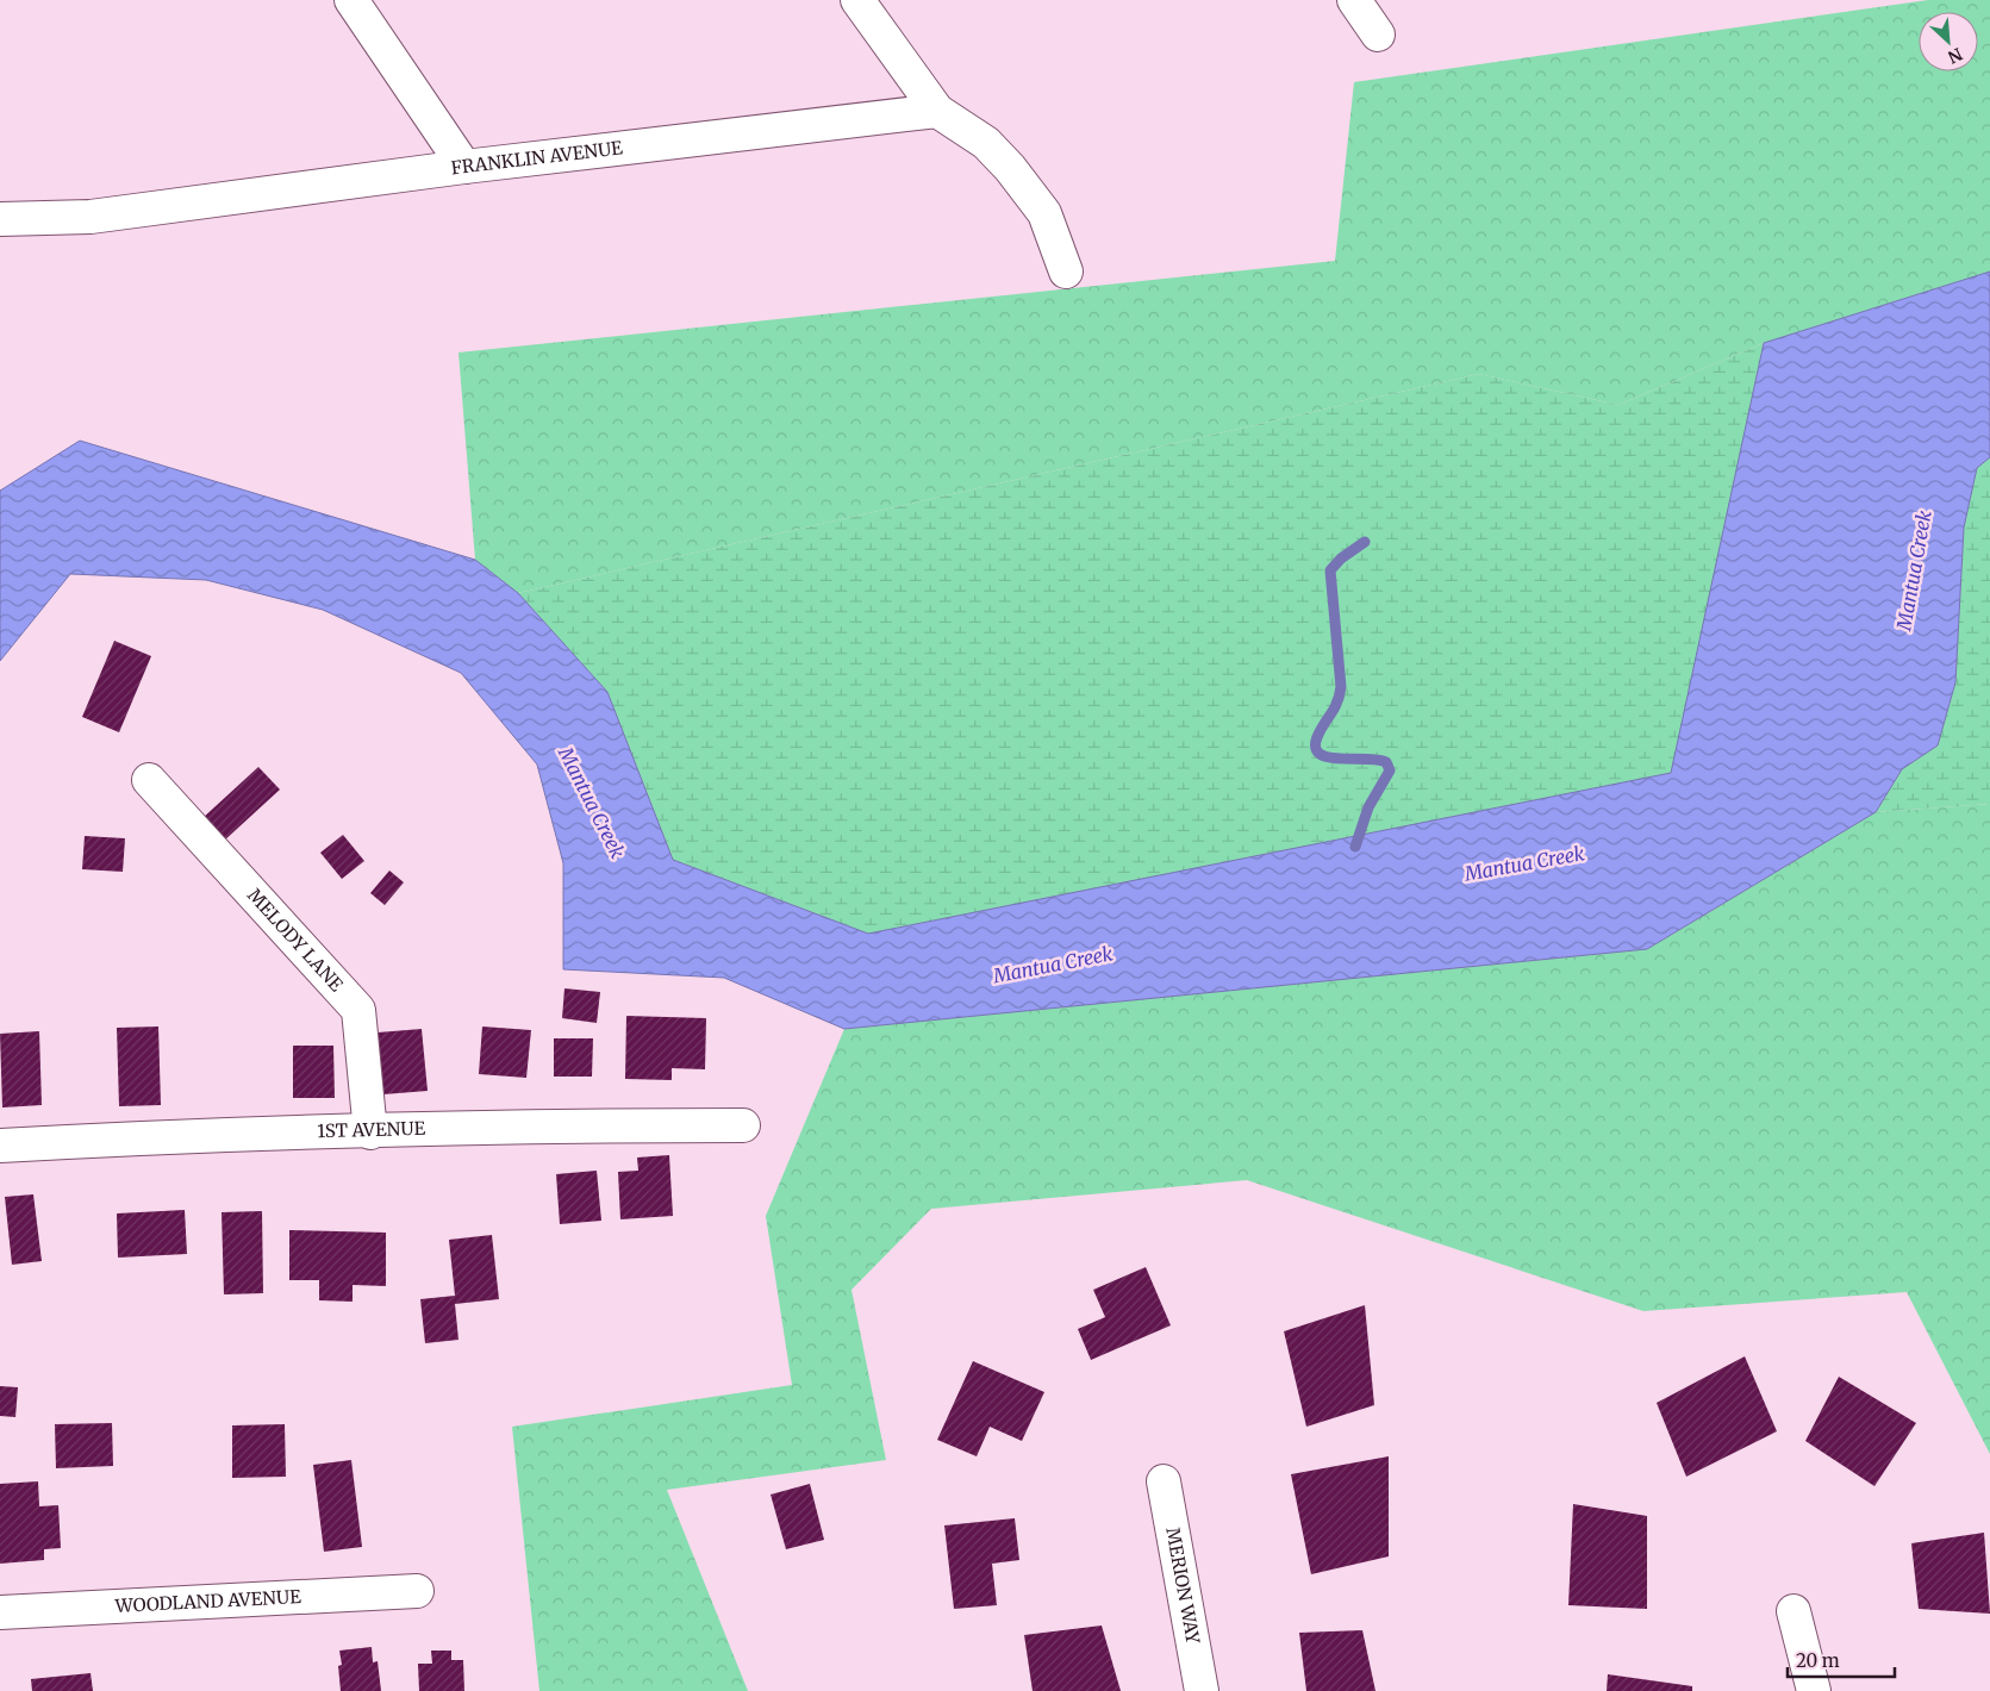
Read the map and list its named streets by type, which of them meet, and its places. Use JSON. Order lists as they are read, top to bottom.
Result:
{
  "streets": {
    "street": [
      "FRANKLIN AVENUE",
      "MELODY LANE",
      "1ST AVENUE",
      "MERION WAY",
      "WOODLAND AVENUE"
    ]
  },
  "crossings": [
    ["MELODY LANE", "1ST AVENUE"]
  ],
  "water": ["Mantua Creek"],
  "scale_bar": "20 m",
  "north": "bottom right"
}
